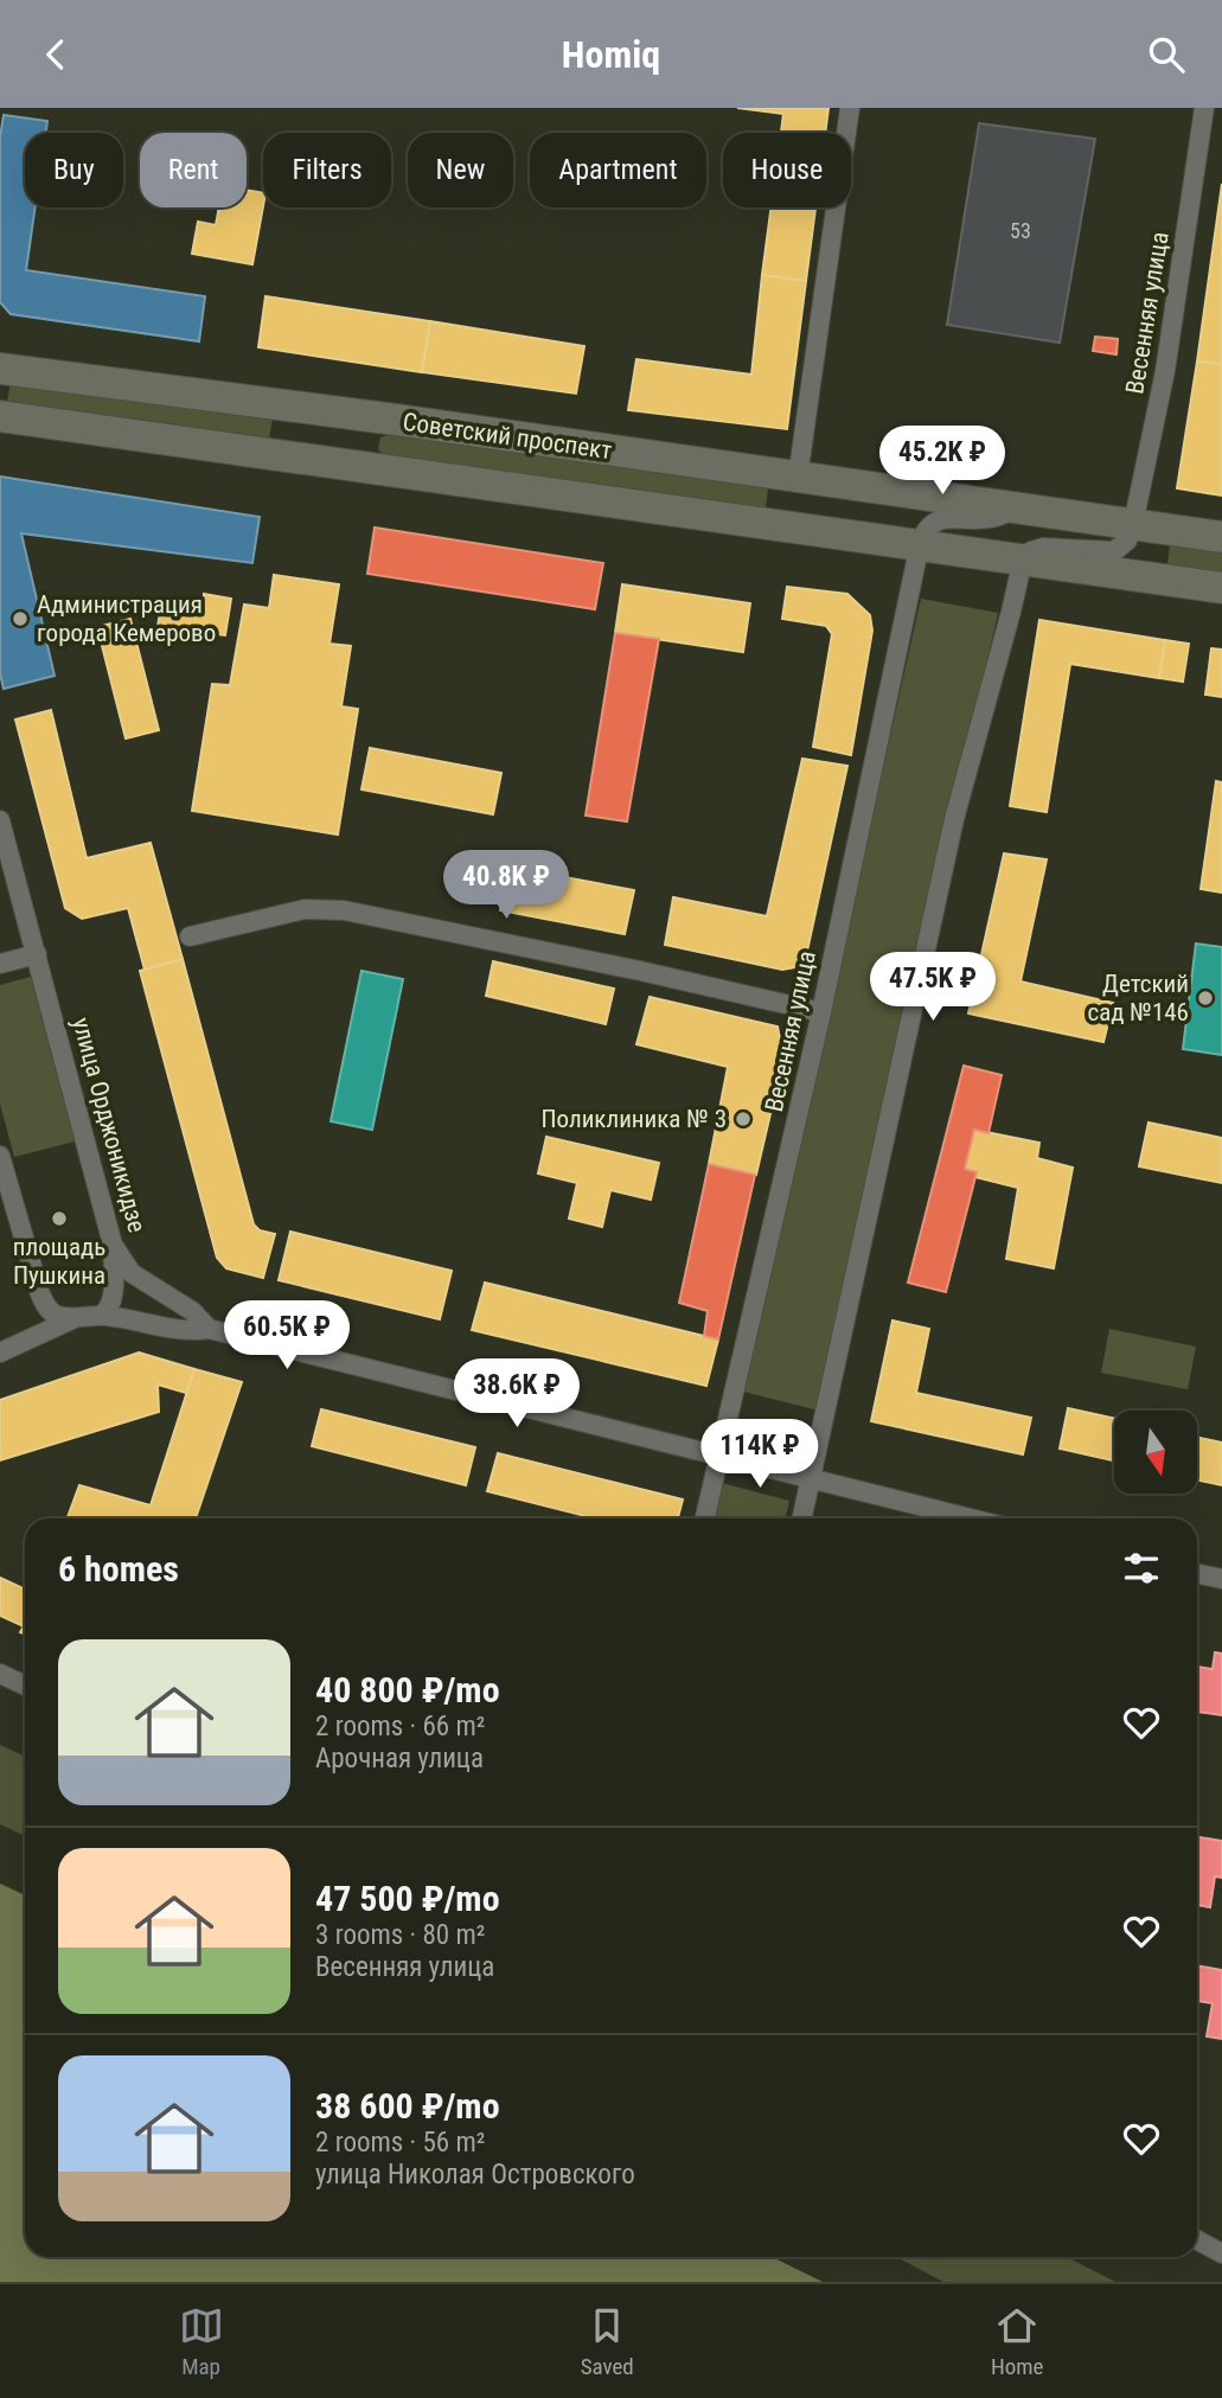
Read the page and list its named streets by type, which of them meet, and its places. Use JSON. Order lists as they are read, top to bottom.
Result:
{
  "streets": {
    "main road": ["Советский проспект"],
    "street": ["Весенняя улица", "улица Орджоникидзе"]
  },
  "crossings": [
    ["Весенняя улица", "Советский проспект"]
  ],
  "places": [
    "Администрация города Кемерово",
    "Детский сад №146",
    "Поликлиника № 3",
    "площадь Пушкина"
  ],
  "house_numbers": ["53"],
  "north": "bottom",
  "page": {
    "header": "Homiq",
    "chip": [
      "Buy",
      "Rent",
      "Filters",
      "New",
      "Apartment",
      "House"
    ],
    "price": [
      "45.2K ₽",
      "40.8K ₽",
      "47.5K ₽",
      "60.5K ₽",
      "38.6K ₽",
      "114K ₽"
    ],
    "heading": "6 homes",
    "list": [
      {
        "name": "40 800 ₽/mo",
        "note": "2 rooms · 66 m² · Арочная улица"
      },
      {
        "name": "47 500 ₽/mo",
        "note": "3 rooms · 80 m² · Весенняя улица"
      },
      {
        "name": "38 600 ₽/mo",
        "note": "2 rooms · 56 m² · улица Николая Островского"
      }
    ],
    "tabs": ["Map", "Saved", "Home"]
  }
}
